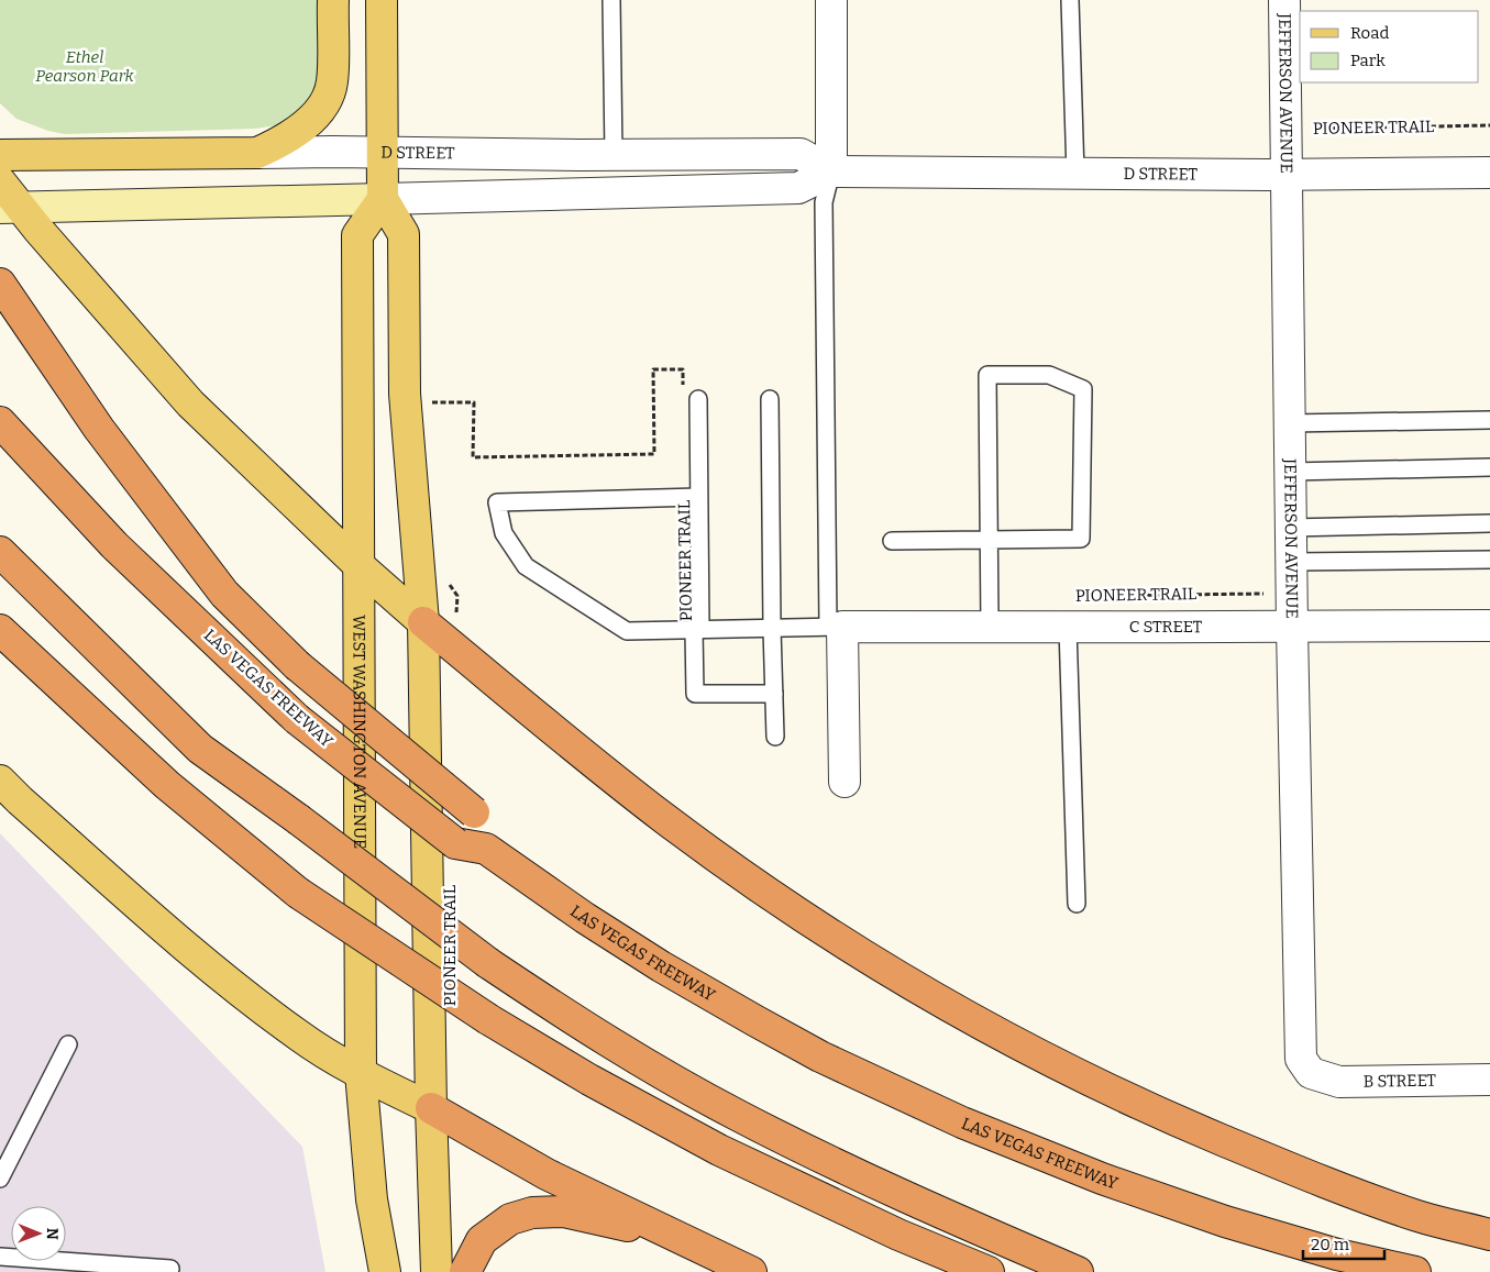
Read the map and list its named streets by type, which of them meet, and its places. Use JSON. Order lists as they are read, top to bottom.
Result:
{
  "streets": {
    "highway": ["LAS VEGAS FREEWAY"],
    "main road": ["D STREET", "WEST WASHINGTON AVENUE"],
    "street": ["JEFFERSON AVENUE", "C STREET", "B STREET"],
    "lane": ["PIONEER TRAIL"]
  },
  "crossings": [
    ["JEFFERSON AVENUE", "PIONEER TRAIL"],
    ["JEFFERSON AVENUE", "D STREET"],
    ["JEFFERSON AVENUE", "C STREET"],
    ["JEFFERSON AVENUE", "B STREET"],
    ["PIONEER TRAIL", "C STREET"],
    ["D STREET", "WEST WASHINGTON AVENUE"]
  ],
  "parks": ["Ethel Pearson Park"],
  "legend": ["Road", "Park"],
  "scale_bar": "20 m",
  "north": "right"
}
